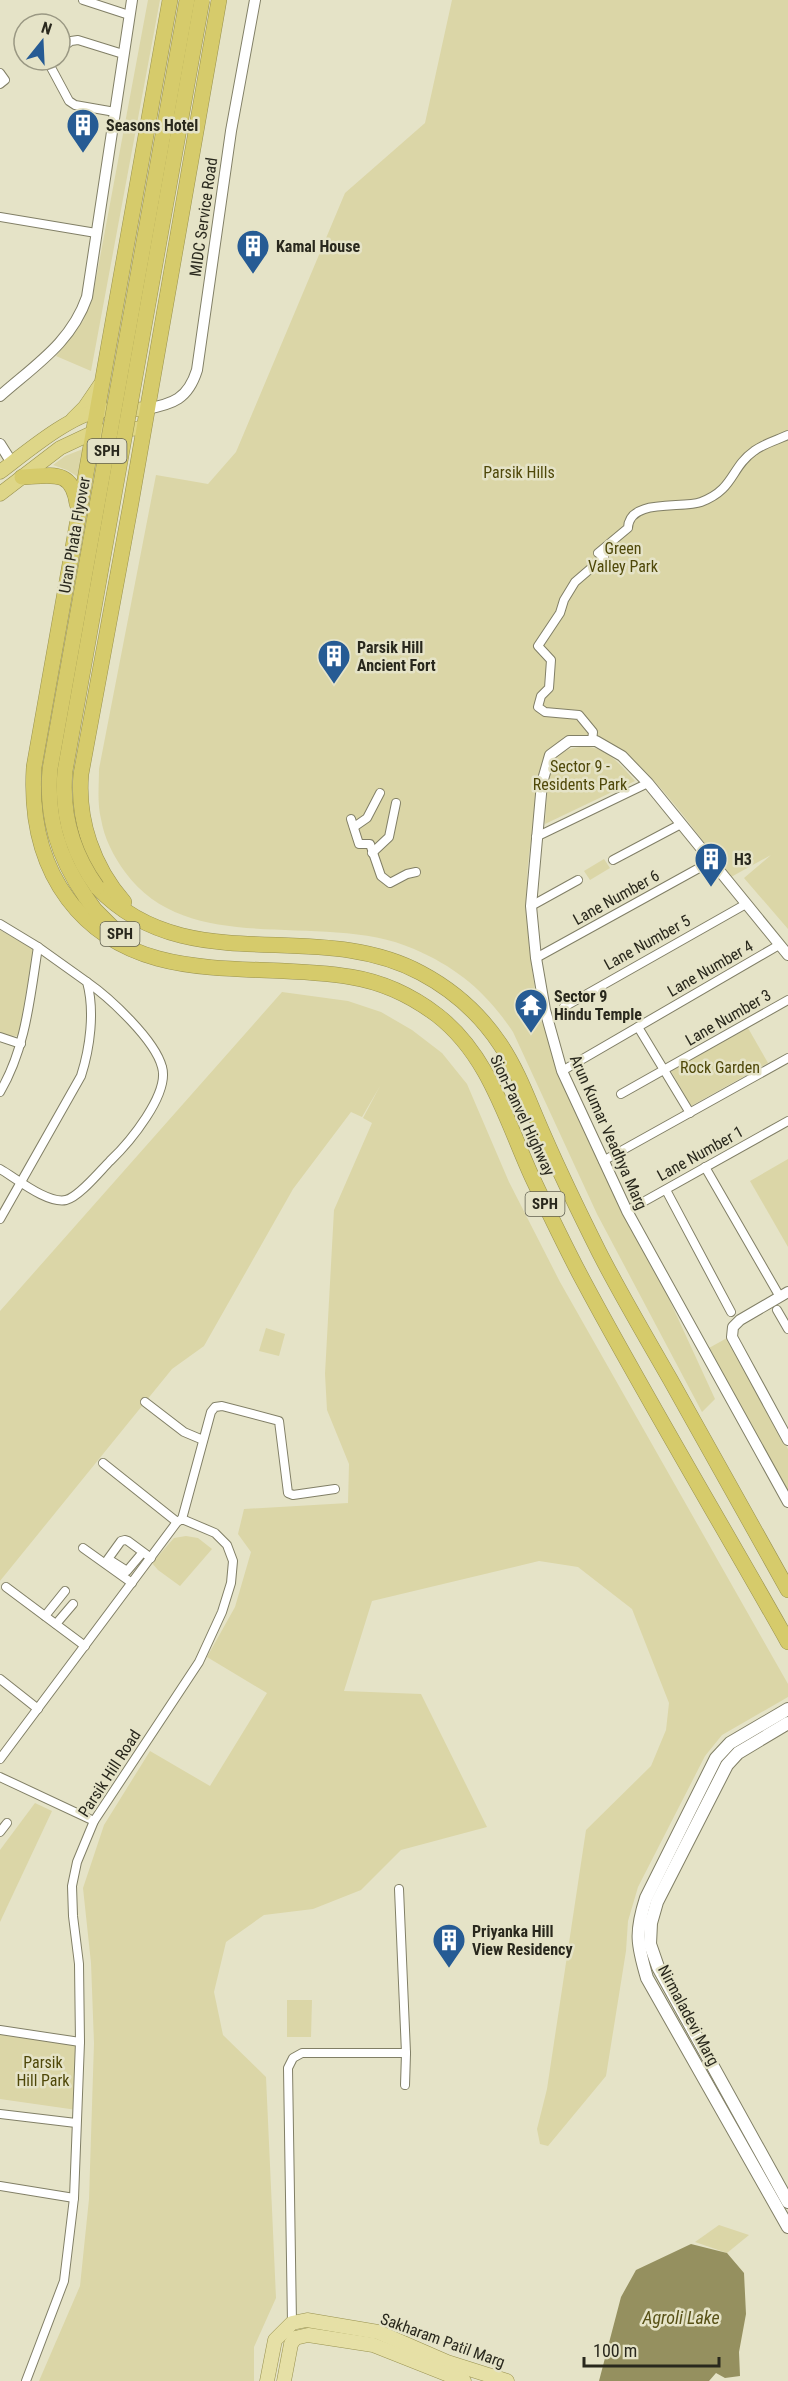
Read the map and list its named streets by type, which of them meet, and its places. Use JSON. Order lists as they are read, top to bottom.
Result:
{
  "streets": {
    "highway": ["SPH", "Uran Phata Flyover", "Sion-Panvel Highway"],
    "main road": ["Nirmaladevi Marg", "Sakharam Patil Marg"],
    "street": [
      "MIDC Service Road",
      "Lane Number 6",
      "Lane Number 5",
      "Lane Number 4",
      "Lane Number 3",
      "Arun Kumar Veadhya Marg",
      "Lane Number 1",
      "Parsik Hill Road"
    ]
  },
  "crossings": [
    ["Uran Phata Flyover", "Sion-Panvel Highway"],
    ["Lane Number 6", "Arun Kumar Veadhya Marg"],
    ["Lane Number 4", "Arun Kumar Veadhya Marg"],
    ["Arun Kumar Veadhya Marg", "Lane Number 1"]
  ],
  "water": ["Agroli Lake"],
  "parks": [
    "Parsik Hills",
    "Green Valley Park",
    "Sector 9 - Residents Park",
    "Rock Garden",
    "Parsik Hill Park"
  ],
  "places": {
    "building": [
      "Seasons Hotel",
      "Kamal House",
      "Parsik Hill Ancient Fort",
      "H3",
      "Priyanka Hill View Residency"
    ],
    "temple": ["Sector 9 Hindu Temple"]
  },
  "scale_bar": "100 m",
  "north": "top"
}
